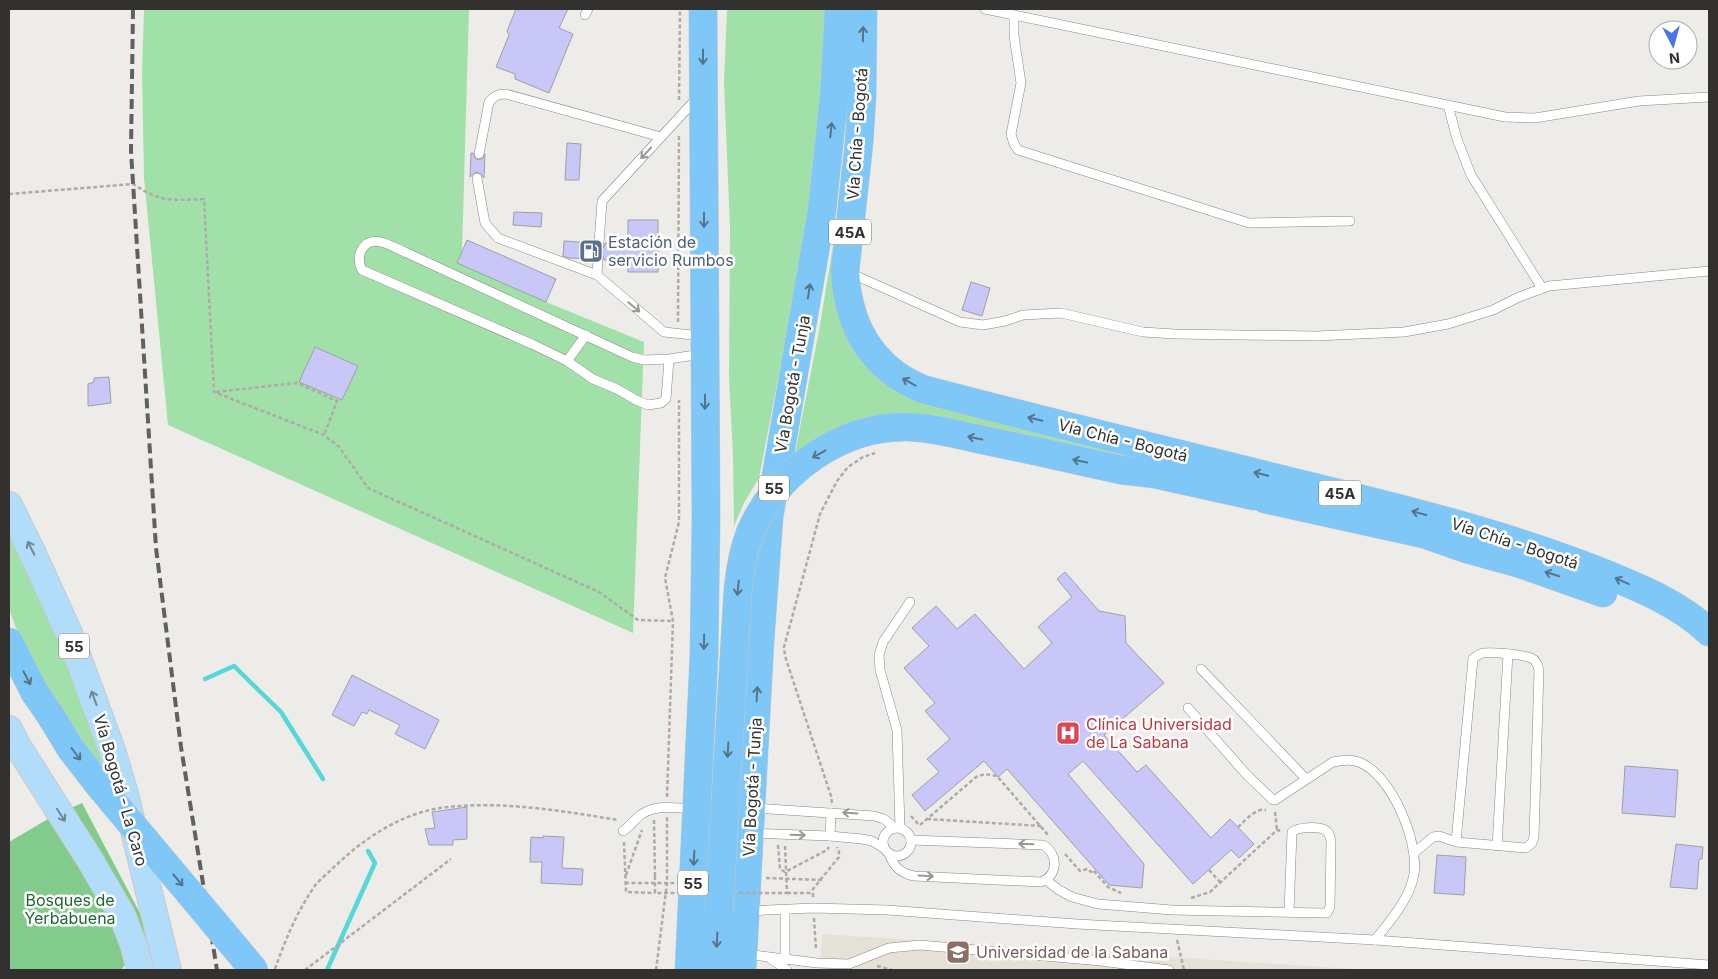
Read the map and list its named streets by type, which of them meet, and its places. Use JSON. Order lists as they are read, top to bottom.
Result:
{
  "streets": {
    "highway": [
      "Vía Chía - Bogotá",
      "45A",
      "Vía Bogotá - Tunja",
      "55"
    ],
    "main road": ["Vía Bogotá - La Caro"]
  },
  "crossings": [
    ["Vía Bogotá - Tunja", "55"]
  ],
  "one_way": ["Vía Chía - Bogotá"],
  "parks": ["Bosques de Yerbabuena"],
  "places": {
    "fuel station": ["Estación de servicio Rumbos"],
    "hospital": ["Clínica Universidad de La Sabana"],
    "school or university": ["Universidad de la Sabana"]
  },
  "north": "bottom"
}
